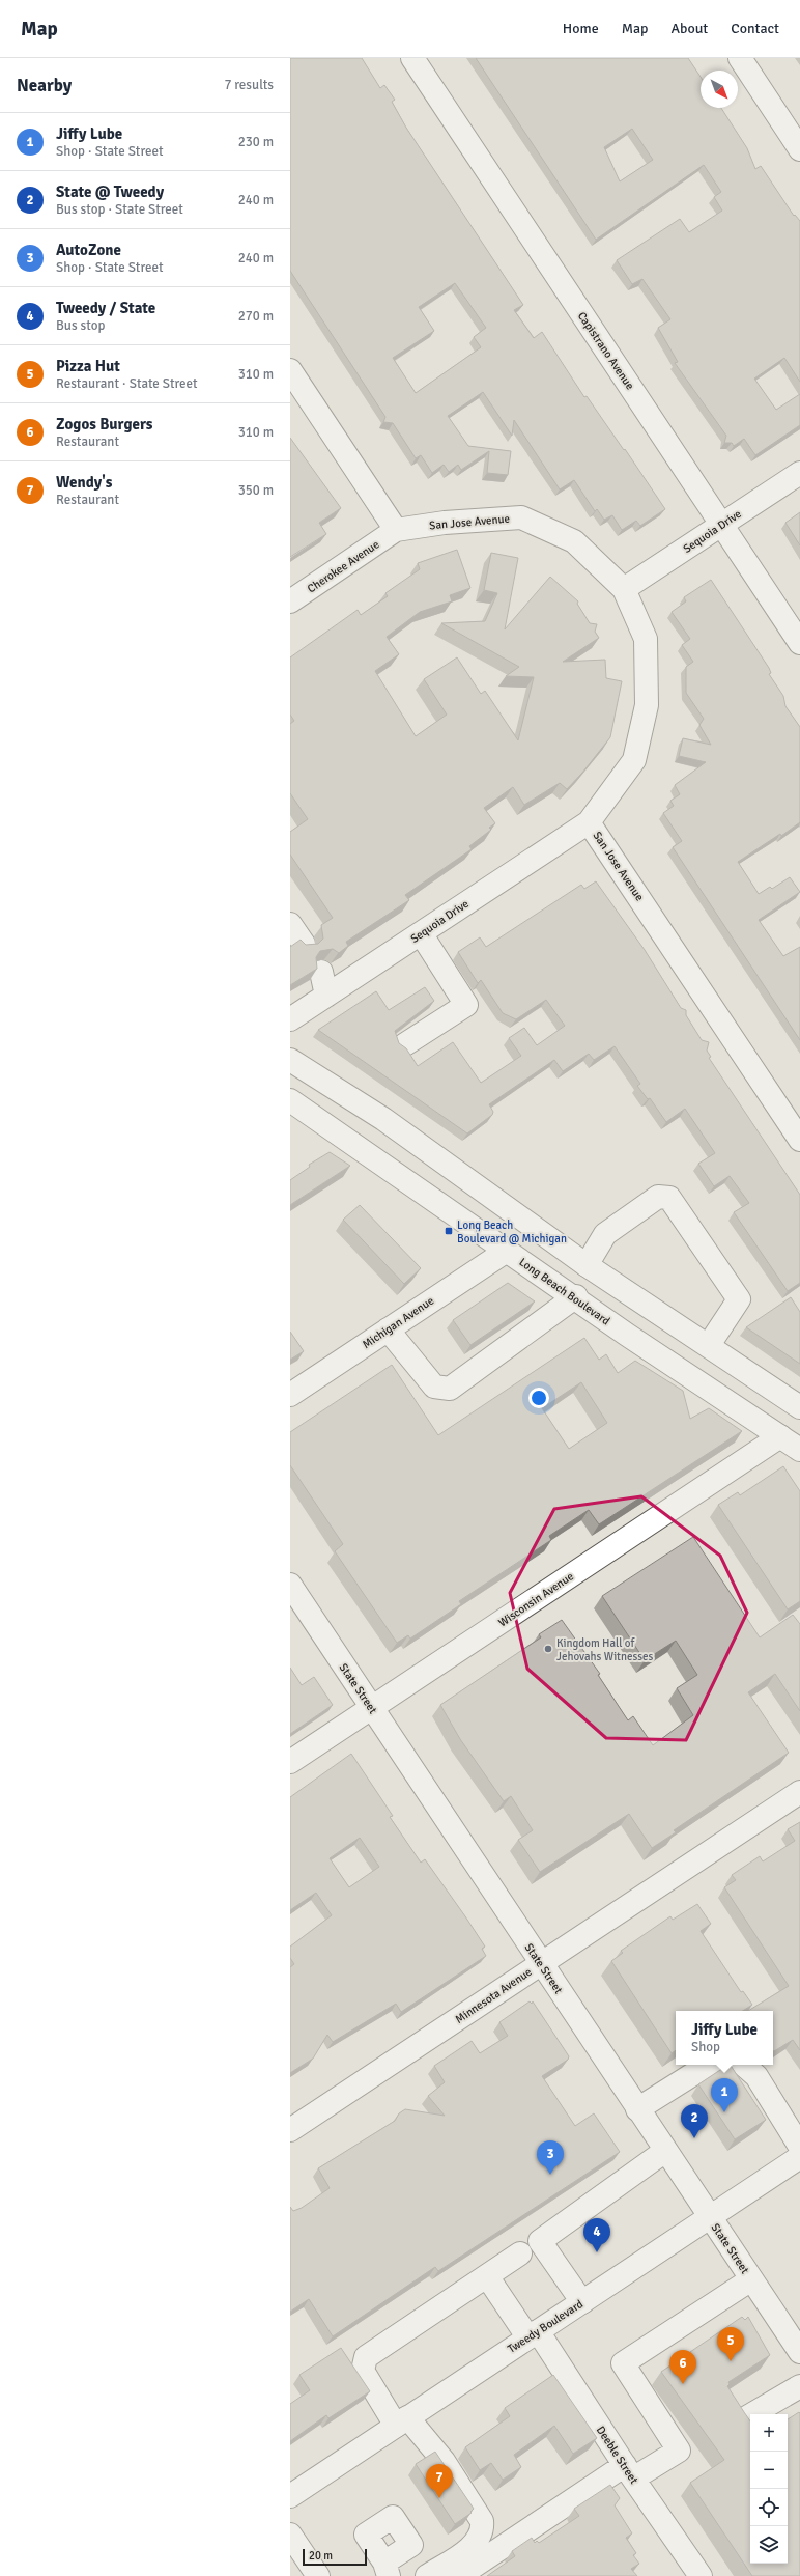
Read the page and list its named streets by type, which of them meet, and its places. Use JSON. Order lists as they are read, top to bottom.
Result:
{
  "streets": {
    "street": [
      "Capistrano Avenue",
      "San Jose Avenue",
      "Sequoia Drive",
      "Cherokee Avenue",
      "Long Beach Boulevard",
      "Michigan Avenue",
      "Wisconsin Avenue",
      "State Street",
      "Minnesota Avenue",
      "Tweedy Boulevard",
      "Deeble Street"
    ]
  },
  "crossings": [
    ["Capistrano Avenue", "Sequoia Drive"],
    ["San Jose Avenue", "Sequoia Drive"],
    ["San Jose Avenue", "Cherokee Avenue"],
    ["Long Beach Boulevard", "Michigan Avenue"],
    ["Long Beach Boulevard", "Wisconsin Avenue"],
    ["Wisconsin Avenue", "State Street"],
    ["State Street", "Minnesota Avenue"],
    ["State Street", "Tweedy Boulevard"],
    ["Tweedy Boulevard", "Deeble Street"]
  ],
  "places": {
    "transit": ["Long Beach Boulevard @ Michigan"],
    "other": ["Kingdom Hall of Jehovahs Witnesses"]
  },
  "scale_bar": "20 m",
  "north": "bottom right",
  "page": {
    "header": "Map",
    "nav": [
      "Home",
      "Map",
      "About",
      "Contact"
    ],
    "heading": ["Nearby", "7 results"],
    "list": [
      {
        "mark": "1",
        "name": "Jiffy Lube",
        "note": "Shop · State Street",
        "value": "230 m"
      },
      {
        "mark": "2",
        "name": "State @ Tweedy",
        "note": "Bus stop · State Street",
        "value": "240 m"
      },
      {
        "mark": "3",
        "name": "AutoZone",
        "note": "Shop · State Street",
        "value": "240 m"
      },
      {
        "mark": "4",
        "name": "Tweedy / State",
        "note": "Bus stop",
        "value": "270 m"
      },
      {
        "mark": "5",
        "name": "Pizza Hut",
        "note": "Restaurant · State Street",
        "value": "310 m"
      },
      {
        "mark": "6",
        "name": "Zogos Burgers",
        "note": "Restaurant",
        "value": "310 m"
      },
      {
        "mark": "7",
        "name": "Wendy's",
        "note": "Restaurant",
        "value": "350 m"
      }
    ],
    "popup": ["Jiffy Lube", "Shop"],
    "pins": [
      "1",
      "2",
      "3",
      "4",
      "5",
      "6",
      "7"
    ],
    "map_buttons": ["+", "−"],
    "scale": "20 m"
  }
}
